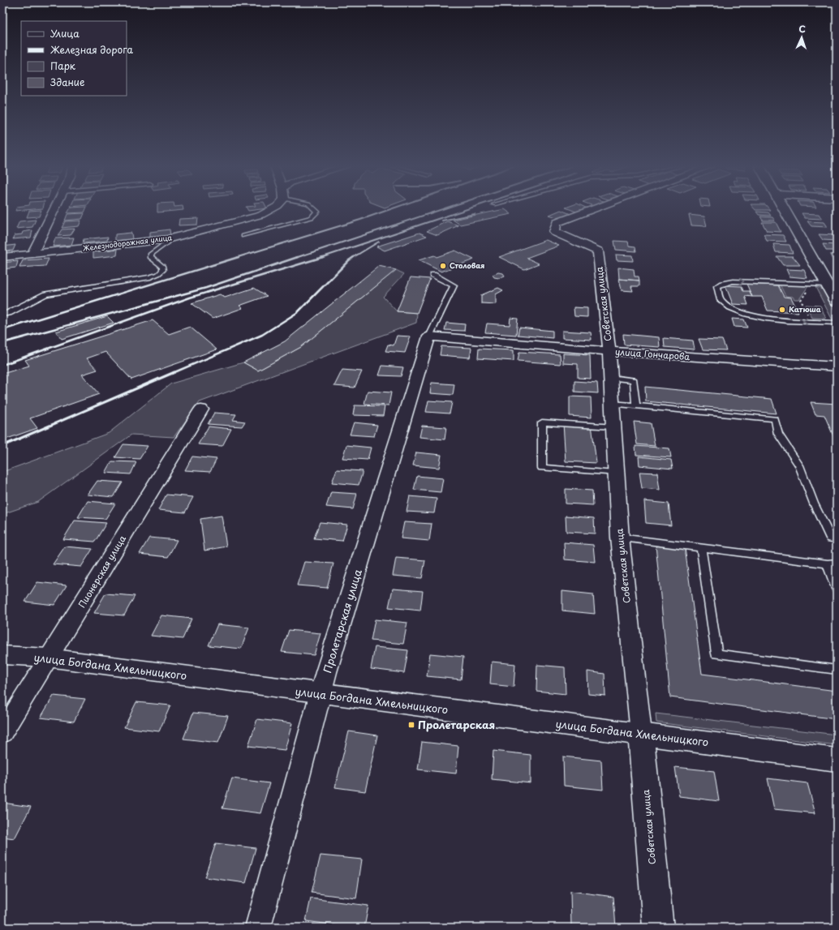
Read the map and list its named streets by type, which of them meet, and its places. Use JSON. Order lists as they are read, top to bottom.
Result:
{
  "streets": {
    "street": [
      "Железнодорожная улица",
      "Советская улица",
      "улица Гончарова",
      "Пионерская улица",
      "Пролетарская улица",
      "улица Богдана Хмельницкого"
    ]
  },
  "crossings": [
    ["Советская улица", "улица Гончарова"],
    ["Советская улица", "улица Богдана Хмельницкого"],
    ["улица Гончарова", "Пролетарская улица"],
    ["Пионерская улица", "улица Богдана Хмельницкого"],
    ["Пролетарская улица", "улица Богдана Хмельницкого"]
  ],
  "places": {
    "other": ["Столовая", "Катюша"],
    "transit": ["Пролетарская"]
  },
  "legend": [
    "Улица",
    "Железная дорога",
    "Парк",
    "Здание"
  ],
  "north": "top"
}
